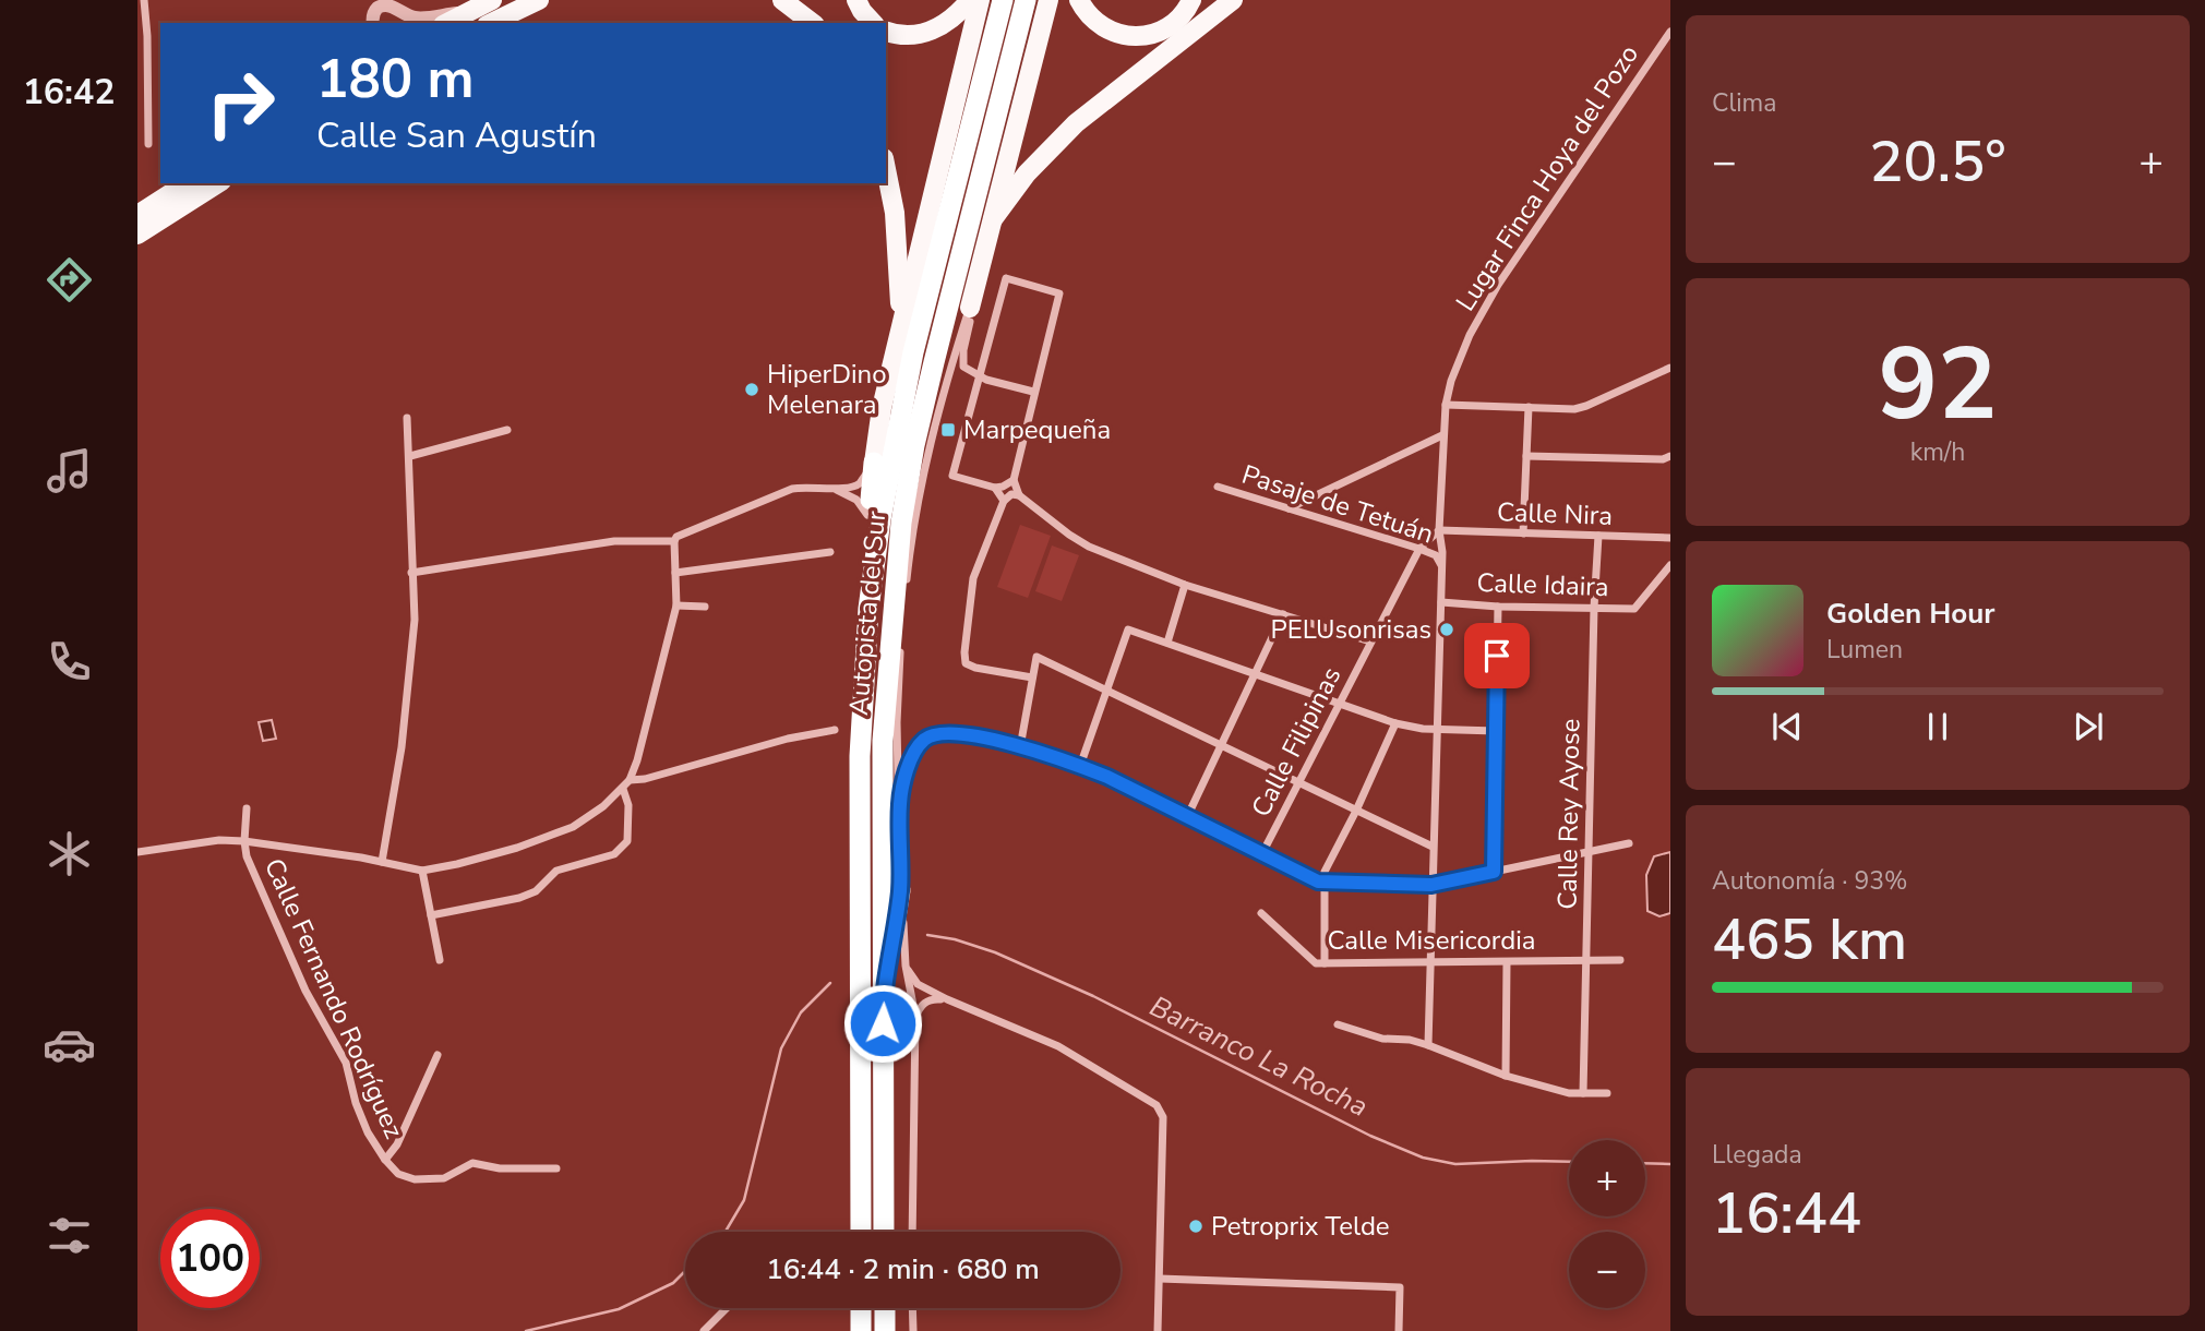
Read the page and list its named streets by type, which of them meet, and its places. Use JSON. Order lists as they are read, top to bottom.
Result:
{
  "streets": {
    "highway": ["Autopista del Sur"],
    "street": [
      "Lugar Finca Hoya del Pozo",
      "Pasaje de Tetuán",
      "Calle Nira",
      "Calle Idaira",
      "Calle Filipinas",
      "Calle Rey Ayose",
      "Calle Misericordia",
      "Calle Fernando Rodríguez"
    ]
  },
  "crossings": [
    ["Lugar Finca Hoya del Pozo", "Pasaje de Tetuán"],
    ["Lugar Finca Hoya del Pozo", "Calle Nira"],
    ["Lugar Finca Hoya del Pozo", "Calle Idaira"],
    ["Lugar Finca Hoya del Pozo", "Calle Filipinas"],
    ["Lugar Finca Hoya del Pozo", "Calle Misericordia"],
    ["Pasaje de Tetuán", "Calle Filipinas"],
    ["Calle Nira", "Calle Filipinas"],
    ["Calle Nira", "Calle Rey Ayose"],
    ["Calle Idaira", "Calle Rey Ayose"],
    ["Calle Rey Ayose", "Calle Misericordia"]
  ],
  "water": ["Barranco La Rocha"],
  "places": {
    "other": ["HiperDino Melenara", "PELUsonrisas", "Petroprix Telde"],
    "transit": ["Marpequeña"]
  },
  "page": {
    "tabs": "16:42",
    "tile": [
      "Clima",
      ["92", "km/h"],
      ["Autonomía · 93%", "465 km"],
      ["Llegada", "16:44"]
    ],
    "turn": ["180 m", "Calle San Agustín"],
    "heat": ["−", "20.5°", "+"],
    "song": ["Golden Hour", "Lumen"],
    "map_buttons": ["+", "−"],
    "limit": "100",
    "trip": "16:44 · 2 min · 680 m"
  }
}
